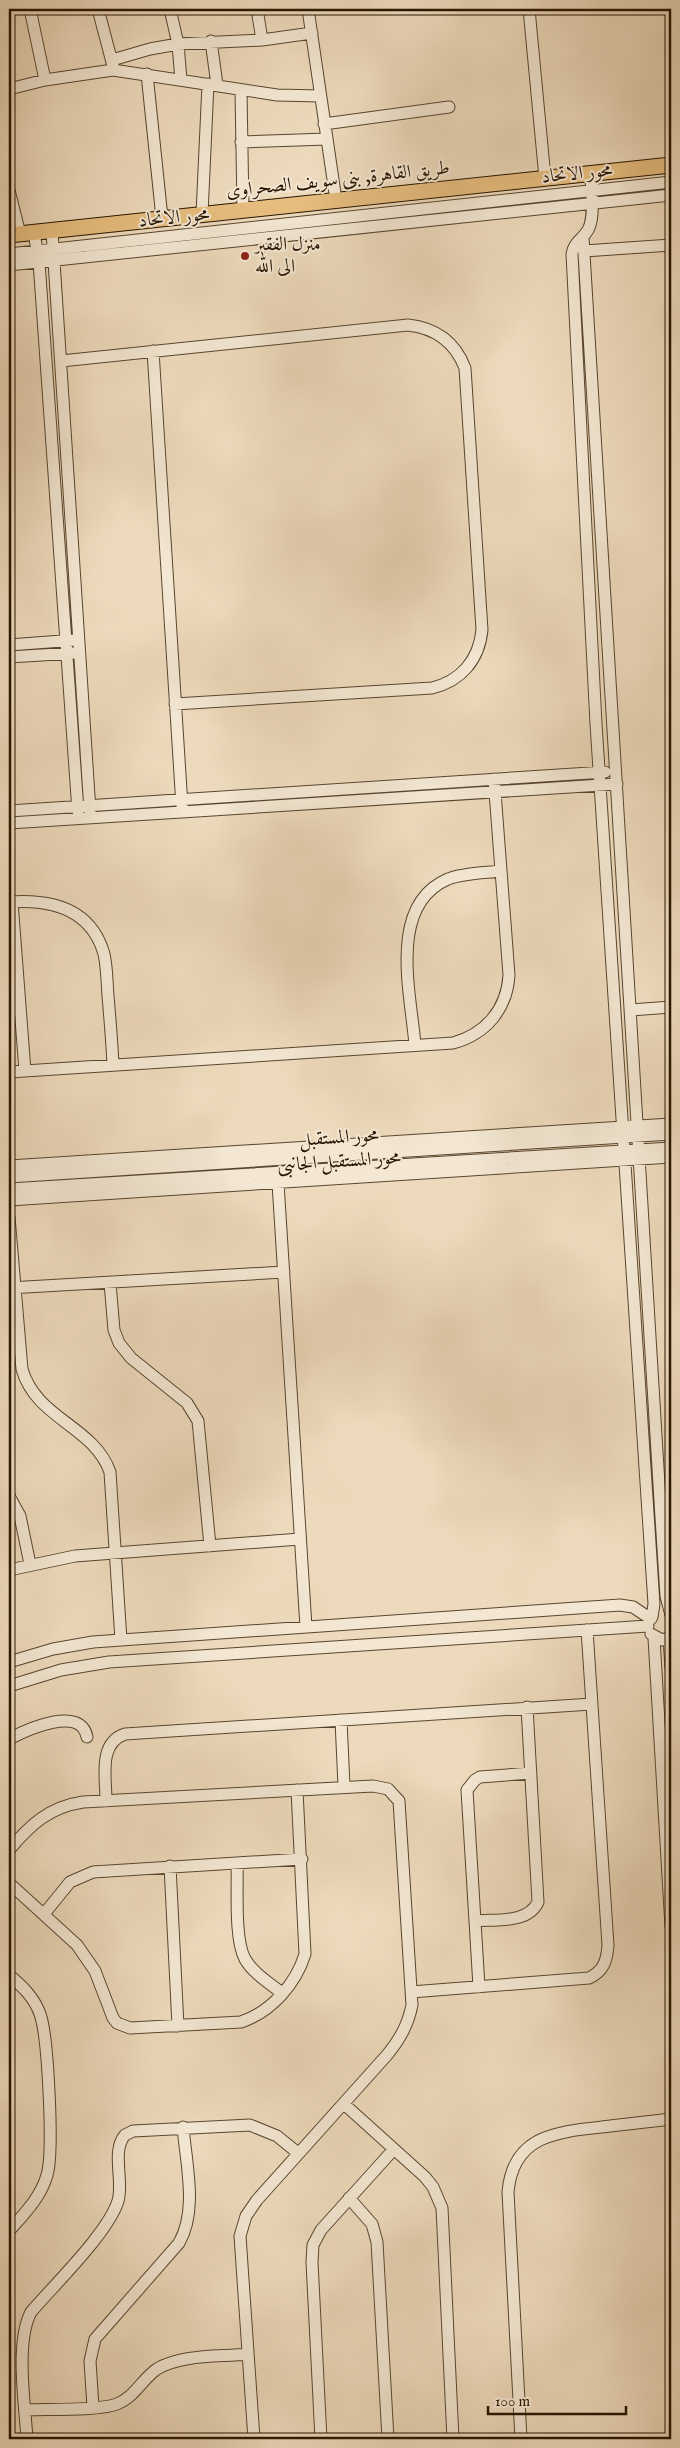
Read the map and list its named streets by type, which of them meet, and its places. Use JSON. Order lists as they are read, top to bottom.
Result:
{
  "streets": {
    "main road": ["طريق القاهرة, بنى سويف الصحراوى"],
    "street": ["محور الاتحاد", "محور المستقبل", "محور المستقبل الجانبى"]
  },
  "crossings": [
    ["محور المستقبل", "محور المستقبل الجانبى"]
  ],
  "places": ["منزل الفقير الى الله"],
  "scale_bar": "100 m"
}
